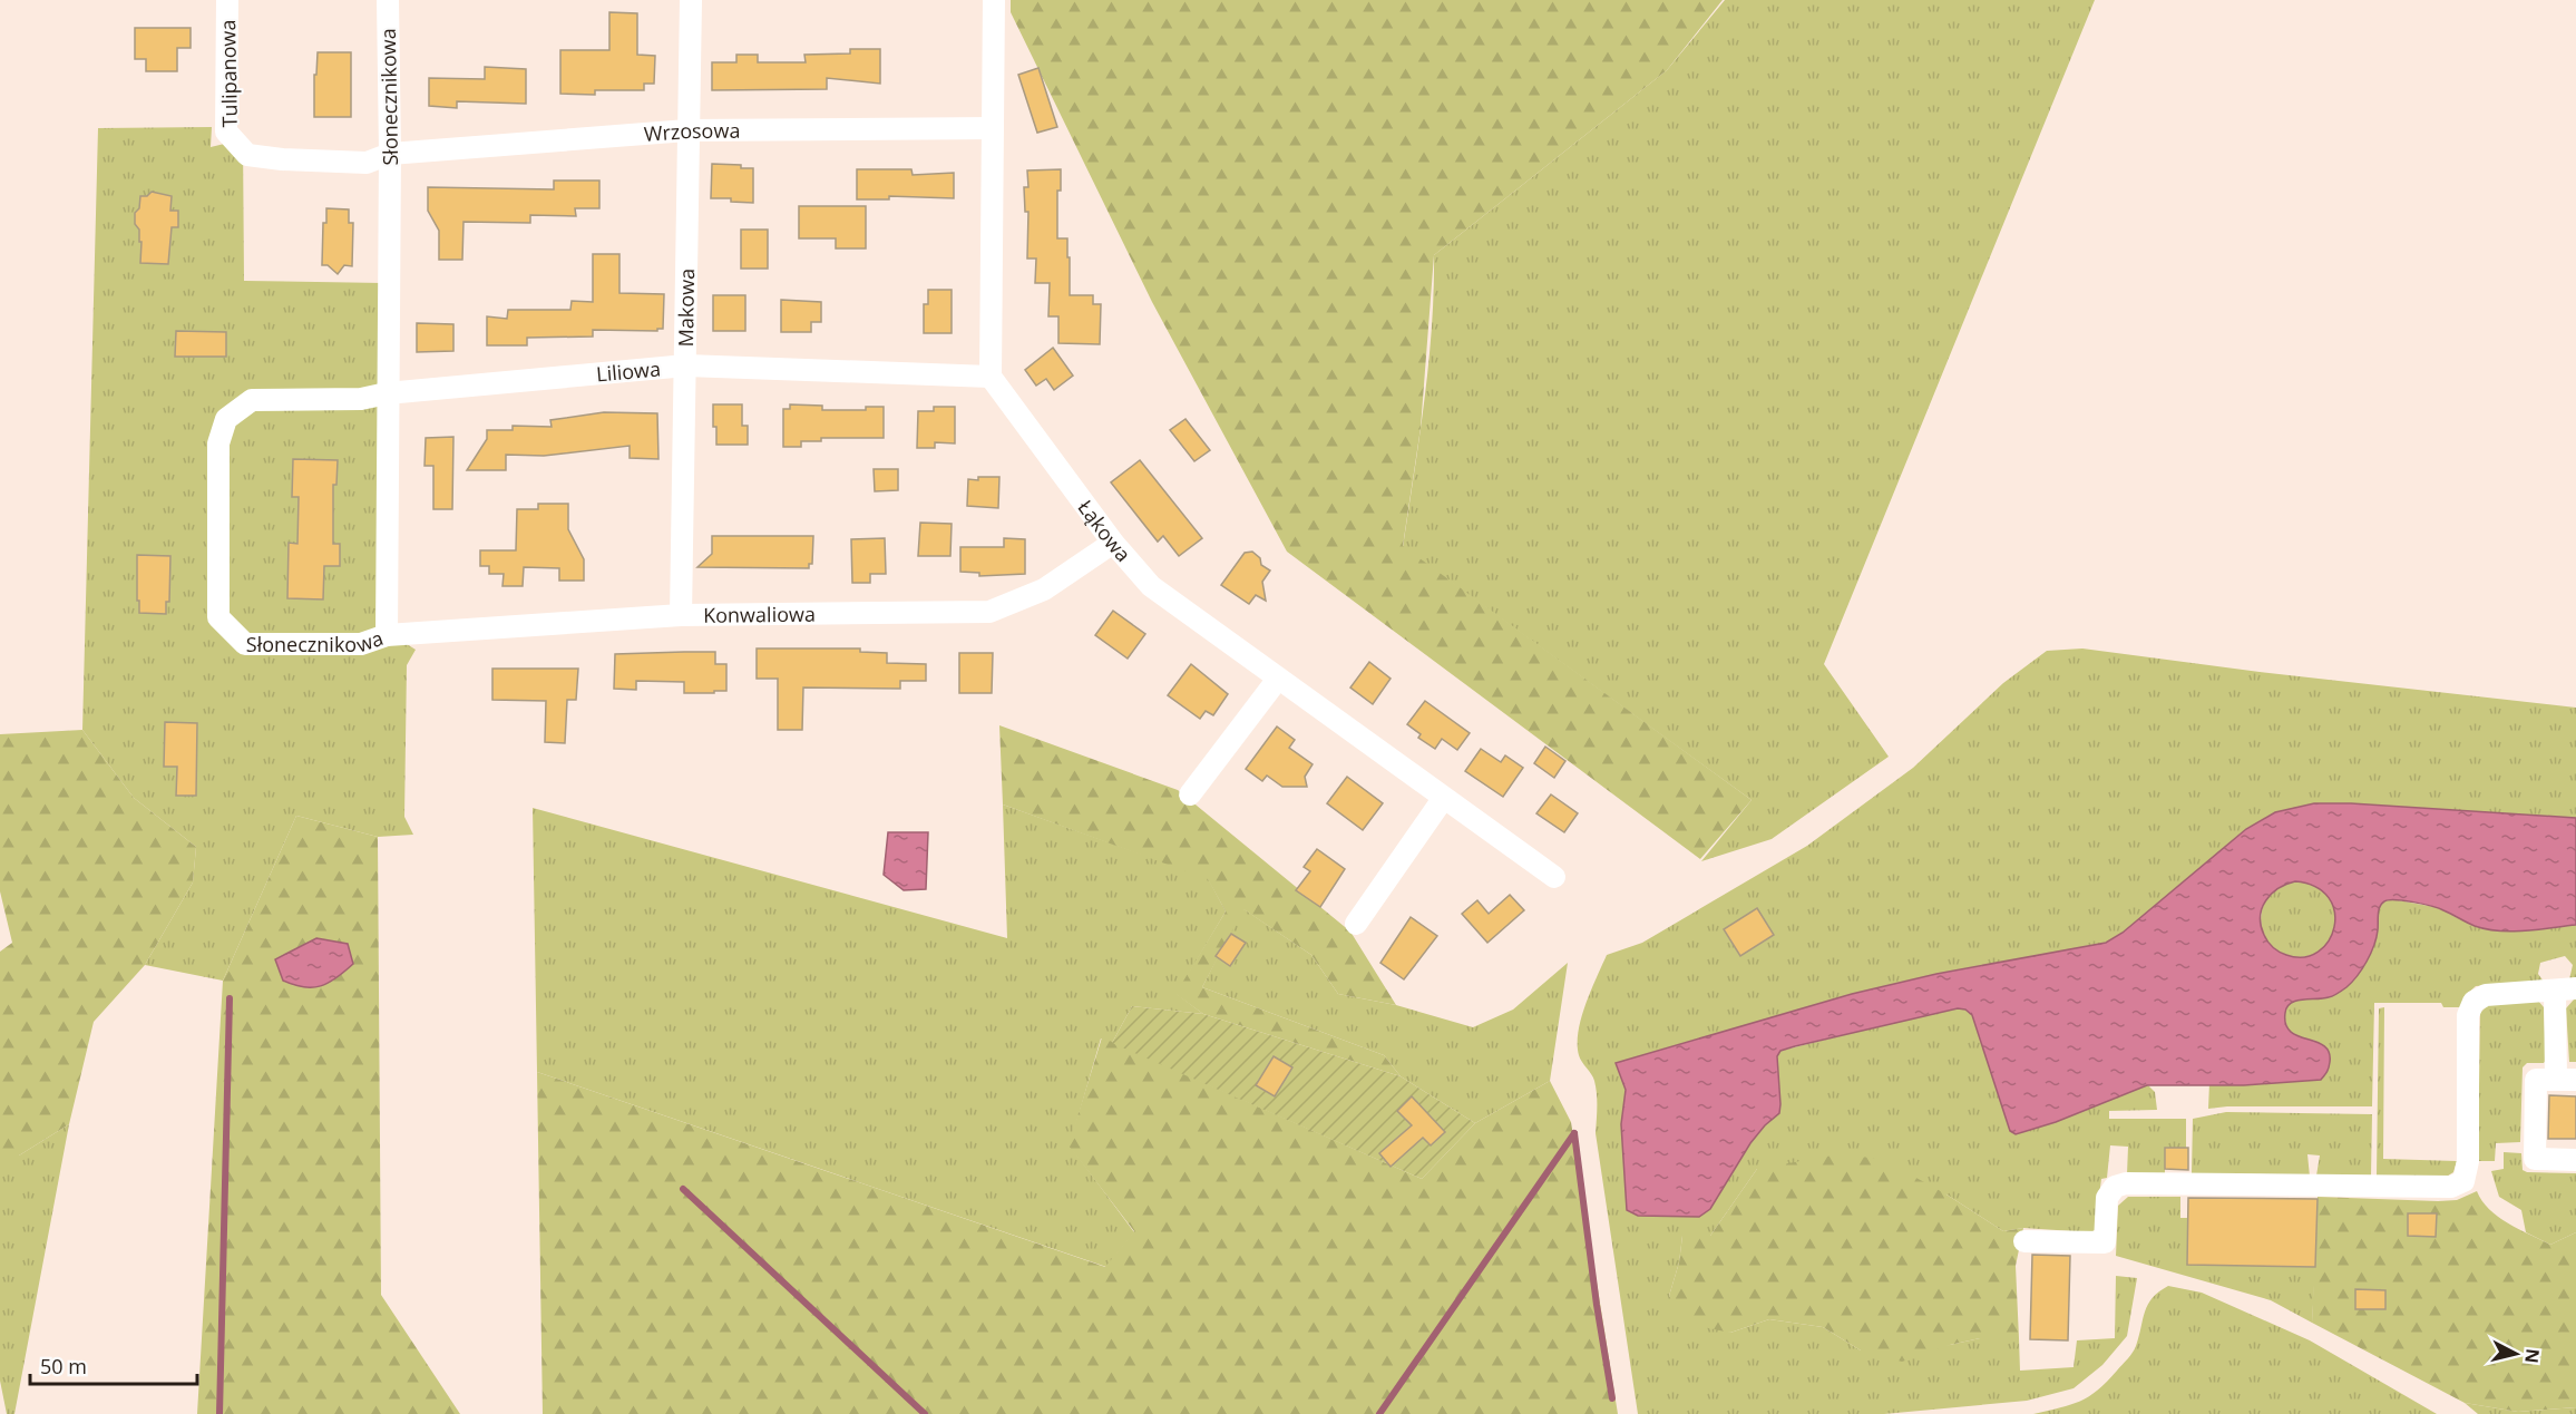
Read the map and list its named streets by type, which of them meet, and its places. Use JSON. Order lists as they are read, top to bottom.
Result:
{
  "streets": {
    "street": [
      "Tulipanowa",
      "Słonecznikowa",
      "Wrzosowa",
      "Makowa",
      "Liliowa",
      "Łąkowa",
      "Konwaliowa"
    ]
  },
  "crossings": [
    ["Tulipanowa", "Słonecznikowa"],
    ["Tulipanowa", "Wrzosowa"],
    ["Słonecznikowa", "Wrzosowa"],
    ["Słonecznikowa", "Liliowa"],
    ["Słonecznikowa", "Konwaliowa"],
    ["Wrzosowa", "Makowa"],
    ["Makowa", "Liliowa"],
    ["Makowa", "Konwaliowa"],
    ["Liliowa", "Łąkowa"],
    ["Łąkowa", "Konwaliowa"]
  ],
  "scale_bar": "50 m",
  "north": "right"
}
